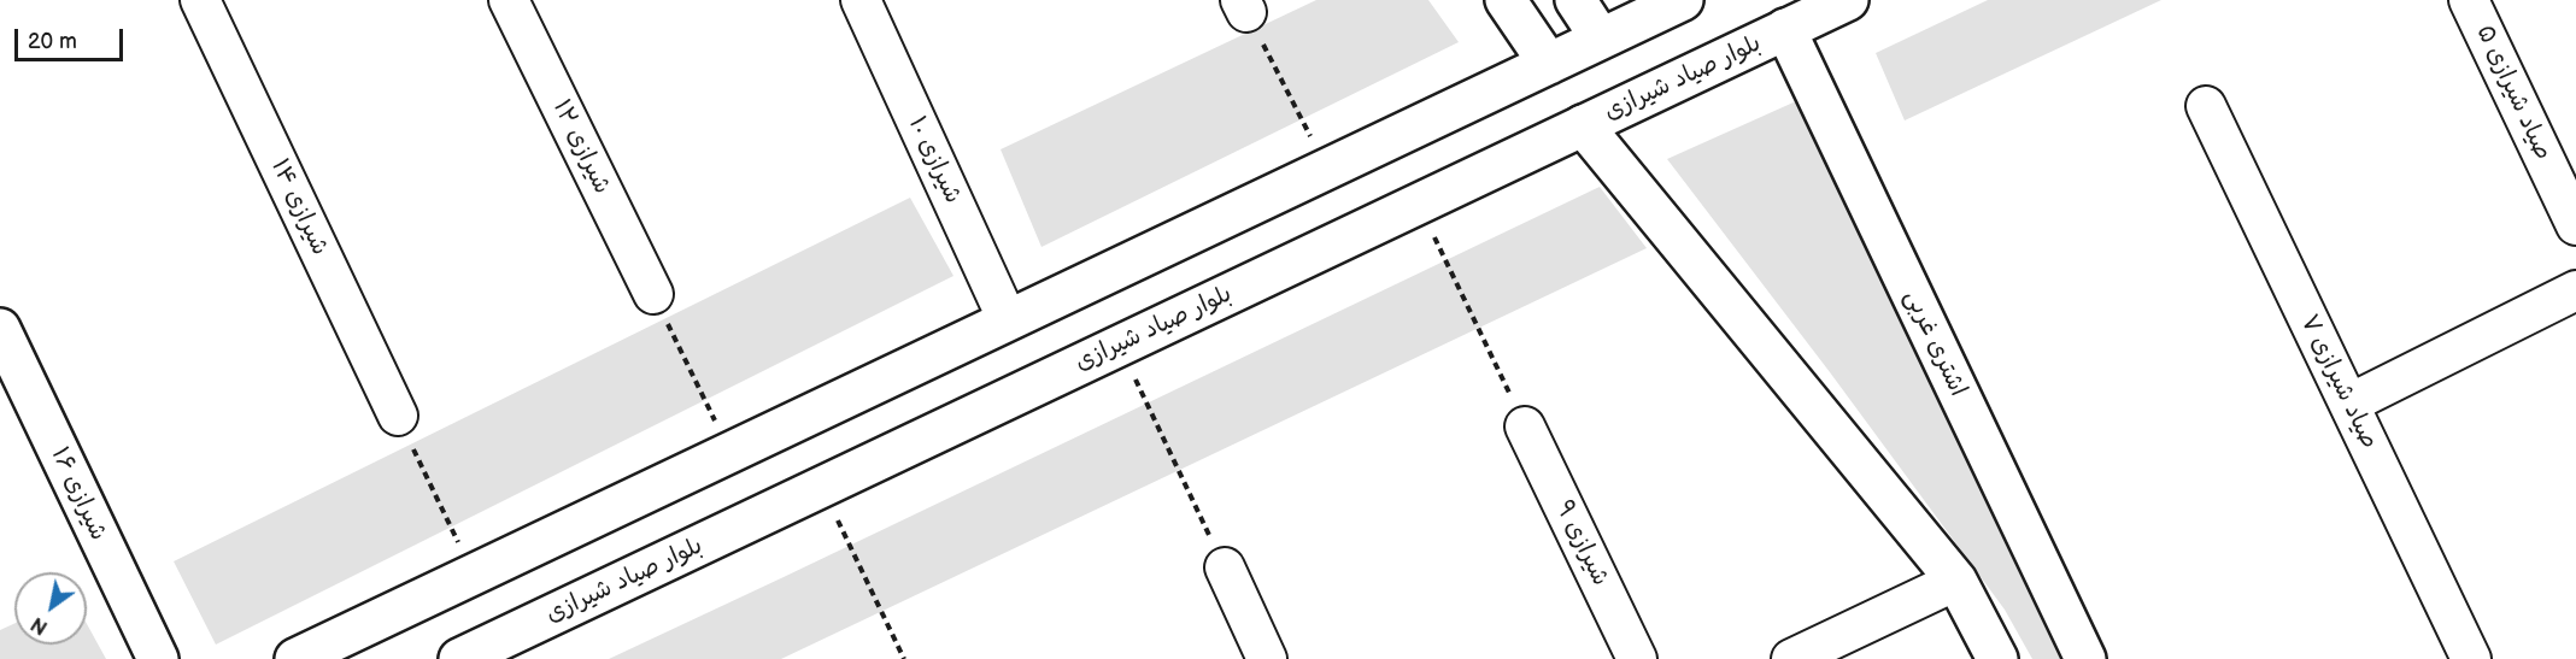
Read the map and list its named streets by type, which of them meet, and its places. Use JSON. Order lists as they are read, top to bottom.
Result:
{
  "streets": {
    "main road": ["بلوار صیاد شیرازی", "اشتری غربی", "شیرازی ۱۶"],
    "street": [
      "صیاد شیرازی ۵",
      "شیرازی ۱۲",
      "شیرازی ۱۰",
      "شیرازی ۱۴",
      "صیاد شیرازی ۷",
      "شیرازی ۹"
    ]
  },
  "crossings": [
    ["بلوار صیاد شیرازی", "اشتری غربی"]
  ],
  "scale_bar": "20 m",
  "north": "bottom left"
}
